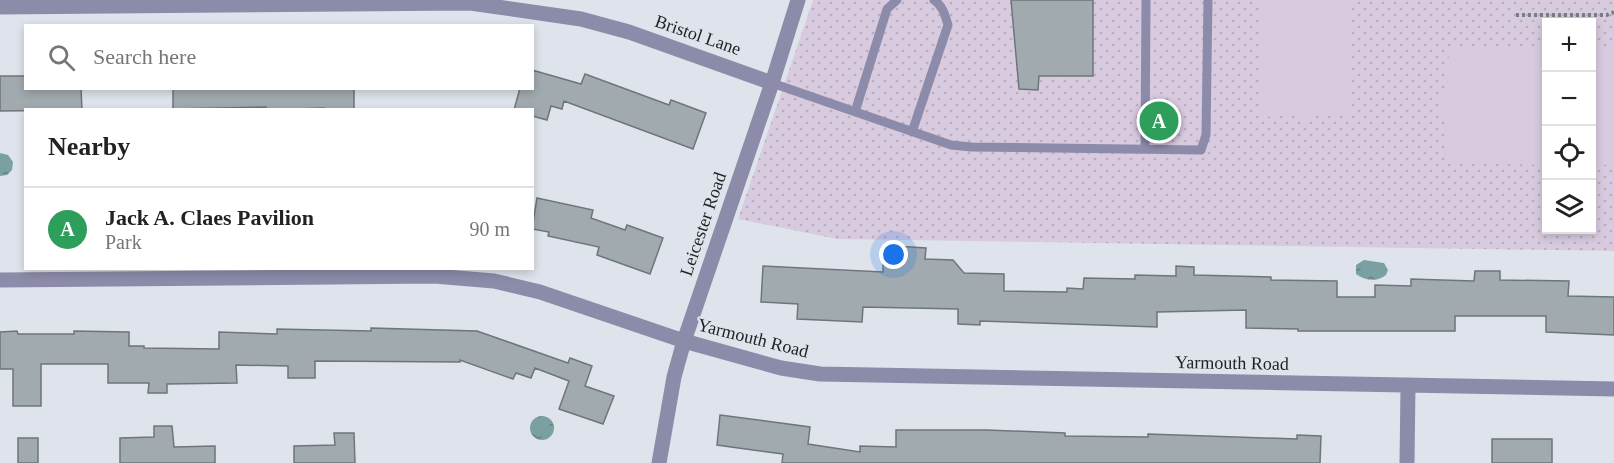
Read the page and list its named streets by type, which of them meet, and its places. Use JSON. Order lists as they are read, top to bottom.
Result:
{
  "streets": {
    "street": ["Bristol Lane", "Leicester Road", "Yarmouth Road"]
  },
  "crossings": [
    ["Bristol Lane", "Leicester Road"],
    ["Leicester Road", "Yarmouth Road"]
  ],
  "page": {
    "map_buttons": ["+", "−"],
    "search": "Search here",
    "pins": "A",
    "heading": "Nearby",
    "list": [
      {
        "mark": "A",
        "name": "Jack A. Claes Pavilion",
        "note": "Park",
        "value": "90 m"
      }
    ]
  }
}
